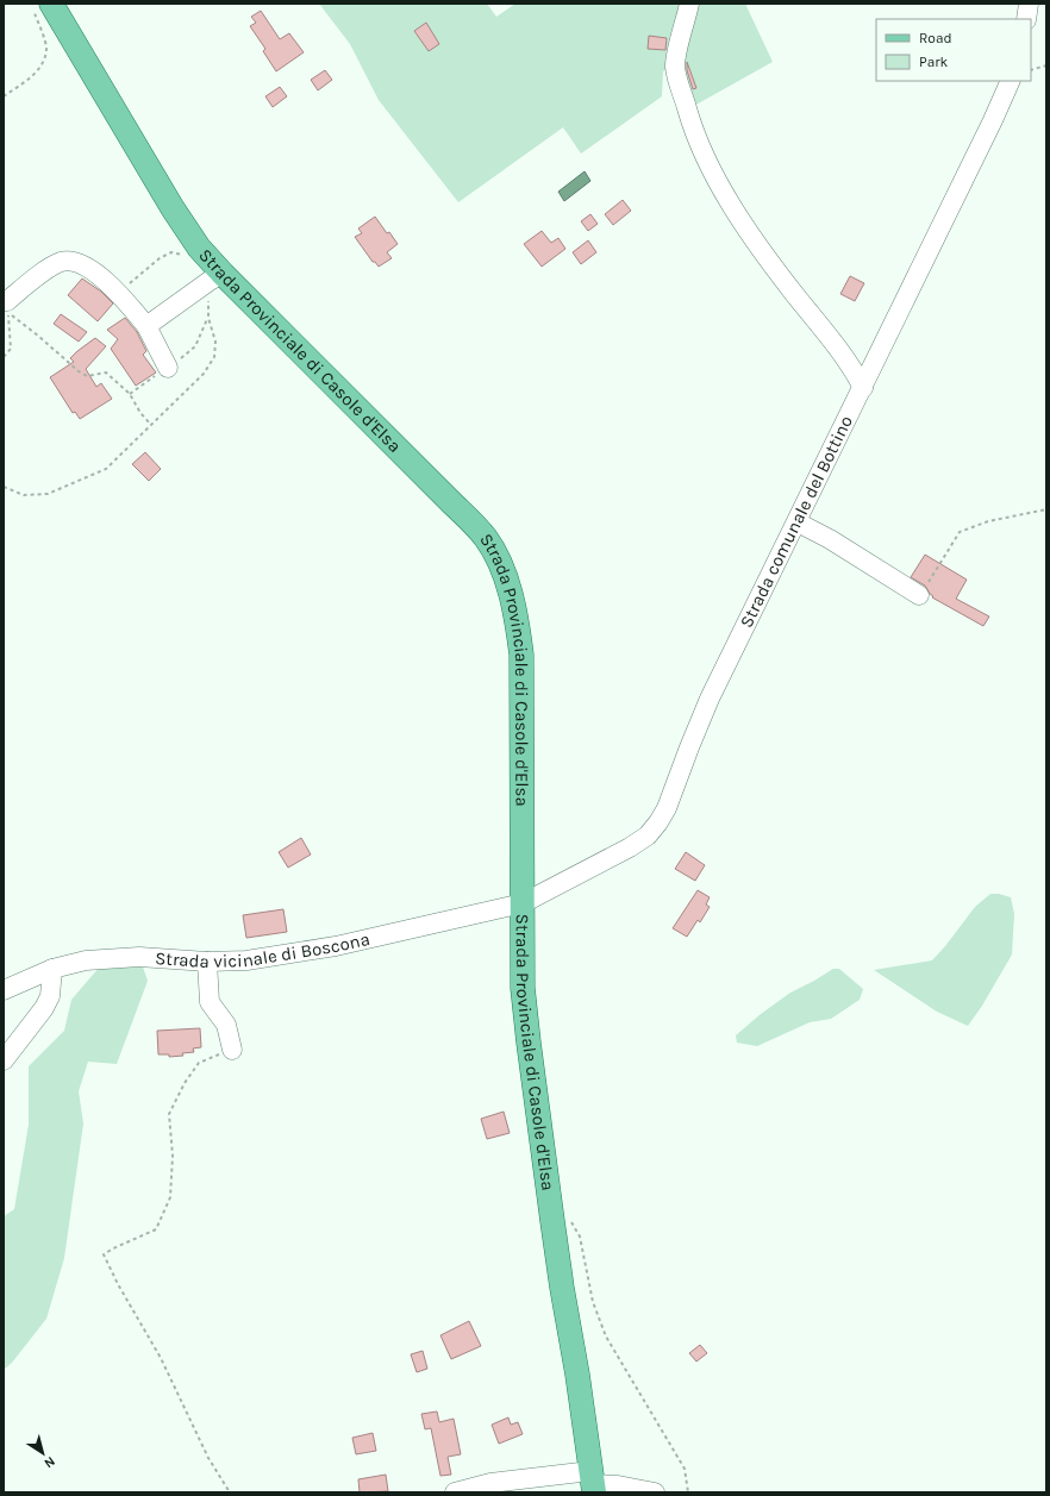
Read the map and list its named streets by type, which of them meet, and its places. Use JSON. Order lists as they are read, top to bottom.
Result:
{
  "streets": {
    "main road": ["Strada Provinciale di Casole d'Elsa"],
    "street": ["Strada comunale del Bottino", "Strada vicinale di Boscona"]
  },
  "crossings": [
    ["Strada Provinciale di Casole d'Elsa", "Strada comunale del Bottino"],
    ["Strada Provinciale di Casole d'Elsa", "Strada vicinale di Boscona"],
    ["Strada comunale del Bottino", "Strada vicinale di Boscona"]
  ],
  "legend": ["Road", "Park"],
  "north": "bottom right"
}
